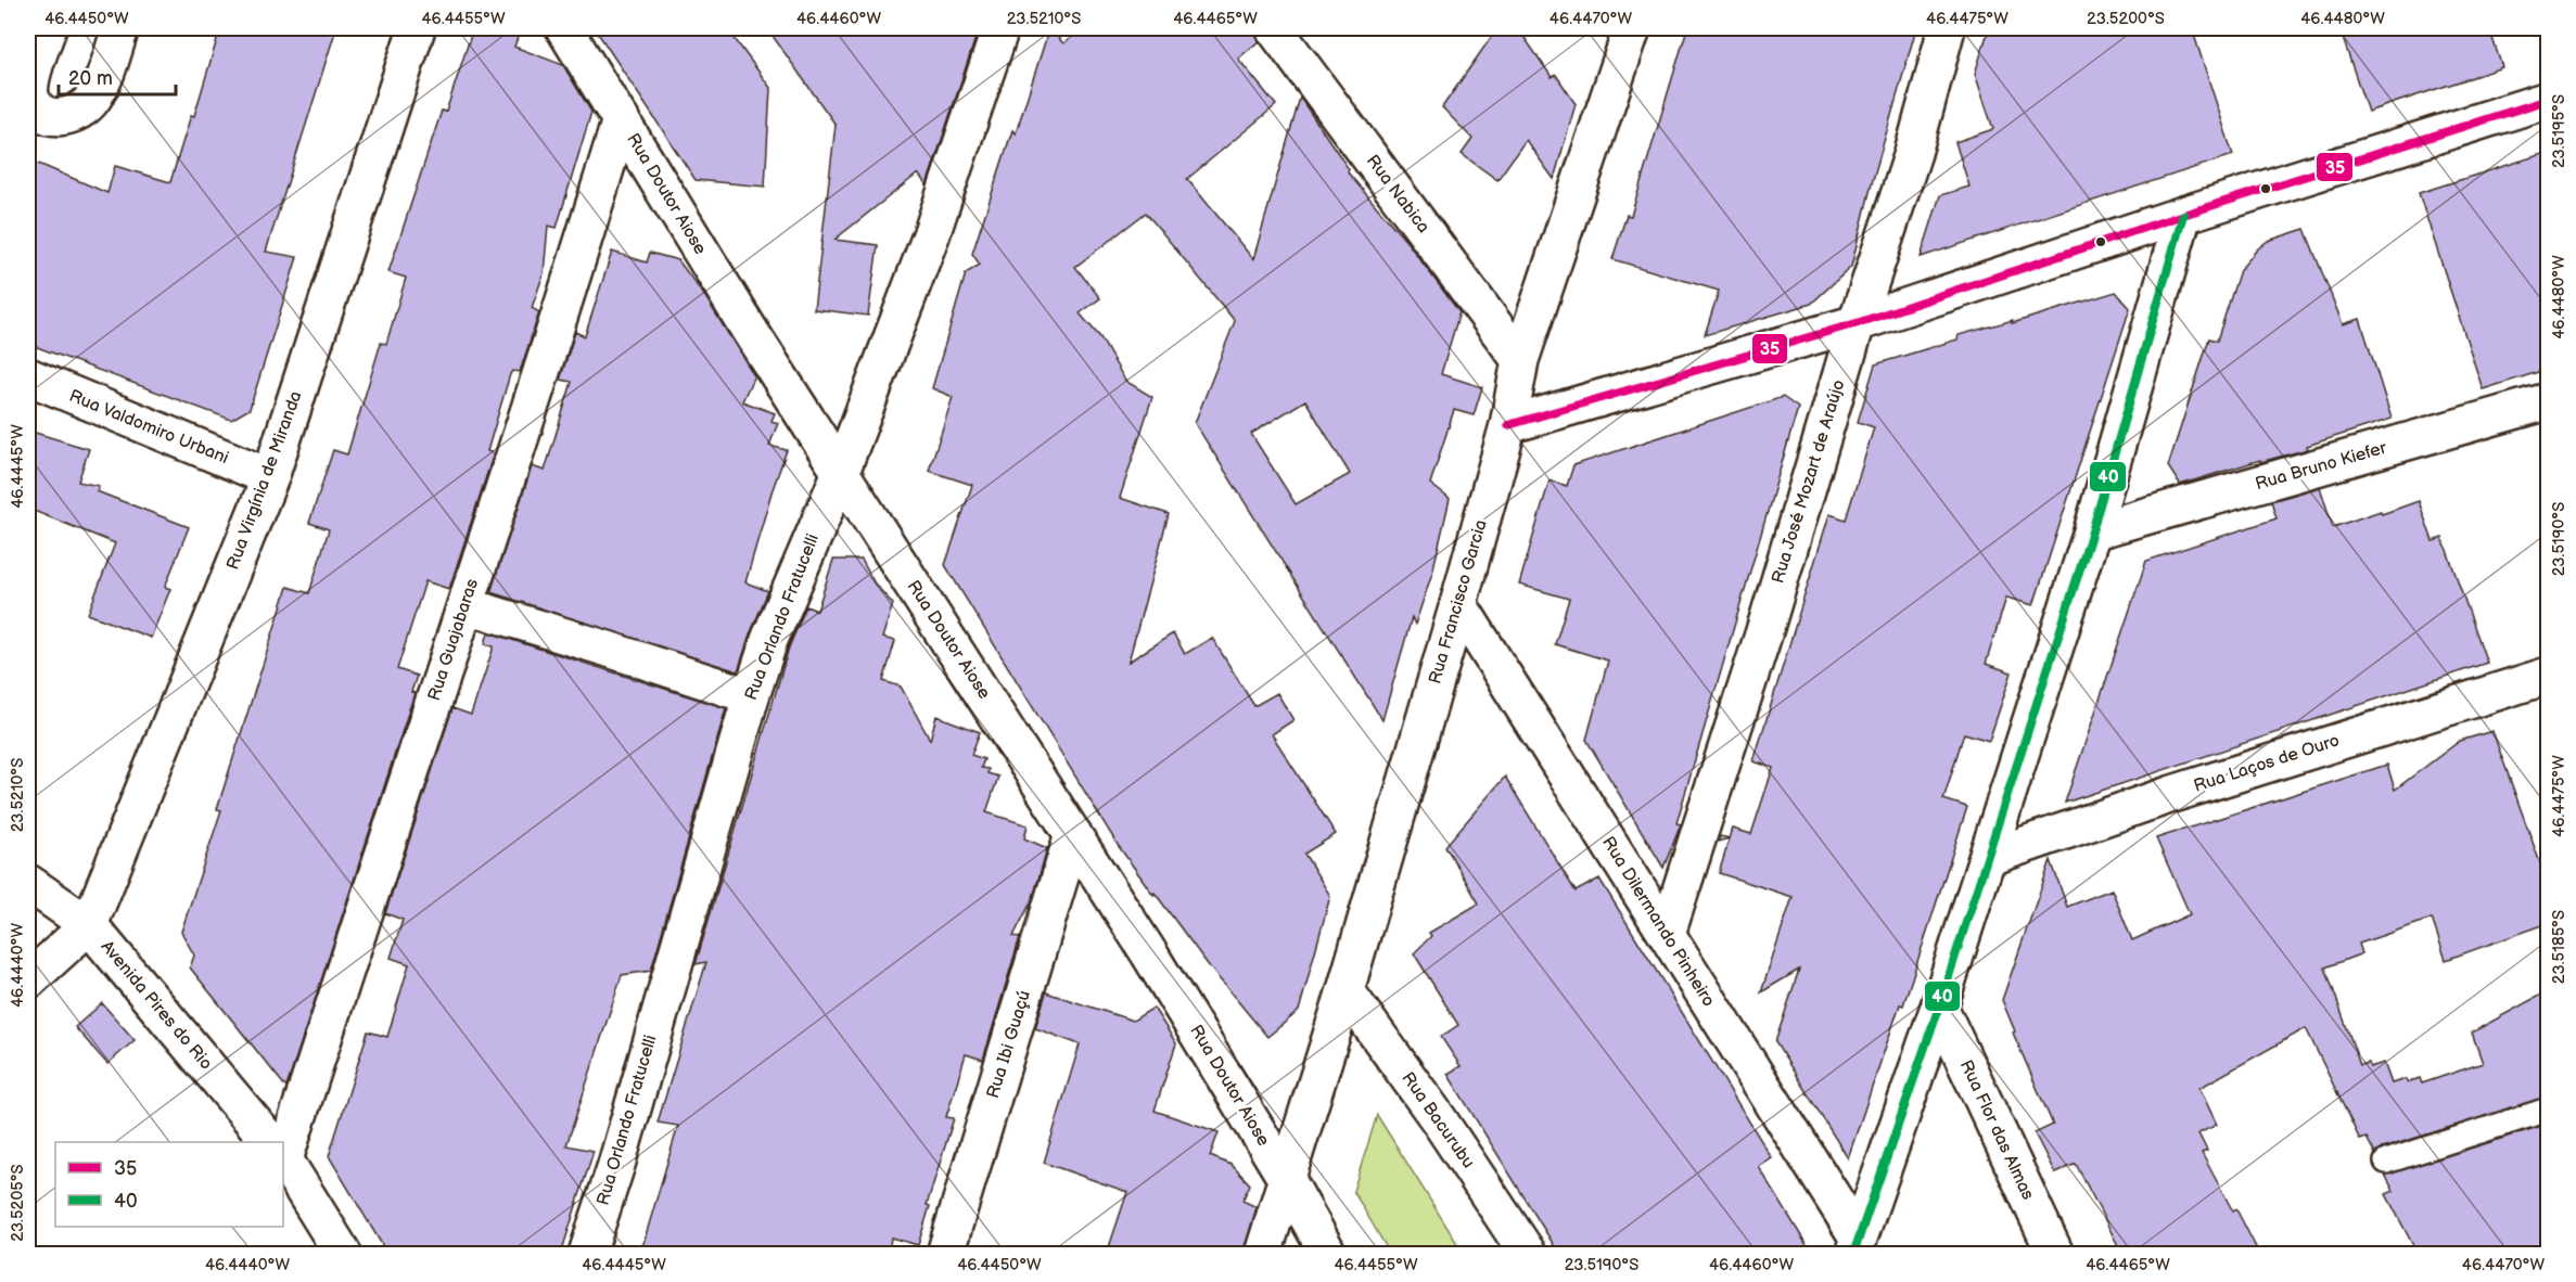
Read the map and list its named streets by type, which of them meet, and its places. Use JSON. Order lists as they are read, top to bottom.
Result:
{
  "streets": {
    "street": [
      "Rua Doutor Aiose",
      "Rua Nabica",
      "Rua Valdomiro Urbani",
      "Rua Bruno Kiefer",
      "Rua Virgínia de Miranda",
      "Rua José Mozart de Araújo",
      "Rua Francisco Garcia",
      "Rua Orlando Fratucelli",
      "Rua Guajabaras",
      "Rua Laços de Ouro",
      "Rua Dilermando Pinheiro",
      "Avenida Pires do Rio",
      "Rua Ibi Guaçú",
      "Rua Bacurubu",
      "Rua Flor das Almas"
    ]
  },
  "crossings": [
    ["Rua Doutor Aiose", "Rua Francisco Garcia"],
    ["Rua Doutor Aiose", "Rua Orlando Fratucelli"],
    ["Rua Doutor Aiose", "Rua Guajabaras"],
    ["Rua Doutor Aiose", "Rua Ibi Guaçú"],
    ["Rua Nabica", "Rua Francisco Garcia"],
    ["Rua Valdomiro Urbani", "Rua Virgínia de Miranda"],
    ["Rua Virgínia de Miranda", "Avenida Pires do Rio"],
    ["Rua José Mozart de Araújo", "Rua Dilermando Pinheiro"],
    ["Rua Francisco Garcia", "Rua Dilermando Pinheiro"],
    ["Rua Francisco Garcia", "Rua Bacurubu"]
  ],
  "lines": ["transit line 35", "transit line 40"],
  "legend": ["35", "40"],
  "scale_bar": "20 m",
  "coordinates": [
    "46.4450°W",
    "46.4455°W",
    "46.4460°W",
    "23.5210°S",
    "46.4465°W",
    "46.4470°W",
    "46.4475°W",
    "23.5200°S",
    "46.4480°W",
    "23.5195°S",
    "46.4445°W",
    "23.5190°S",
    "23.5185°S",
    "46.4440°W",
    "23.5205°S"
  ]
}
